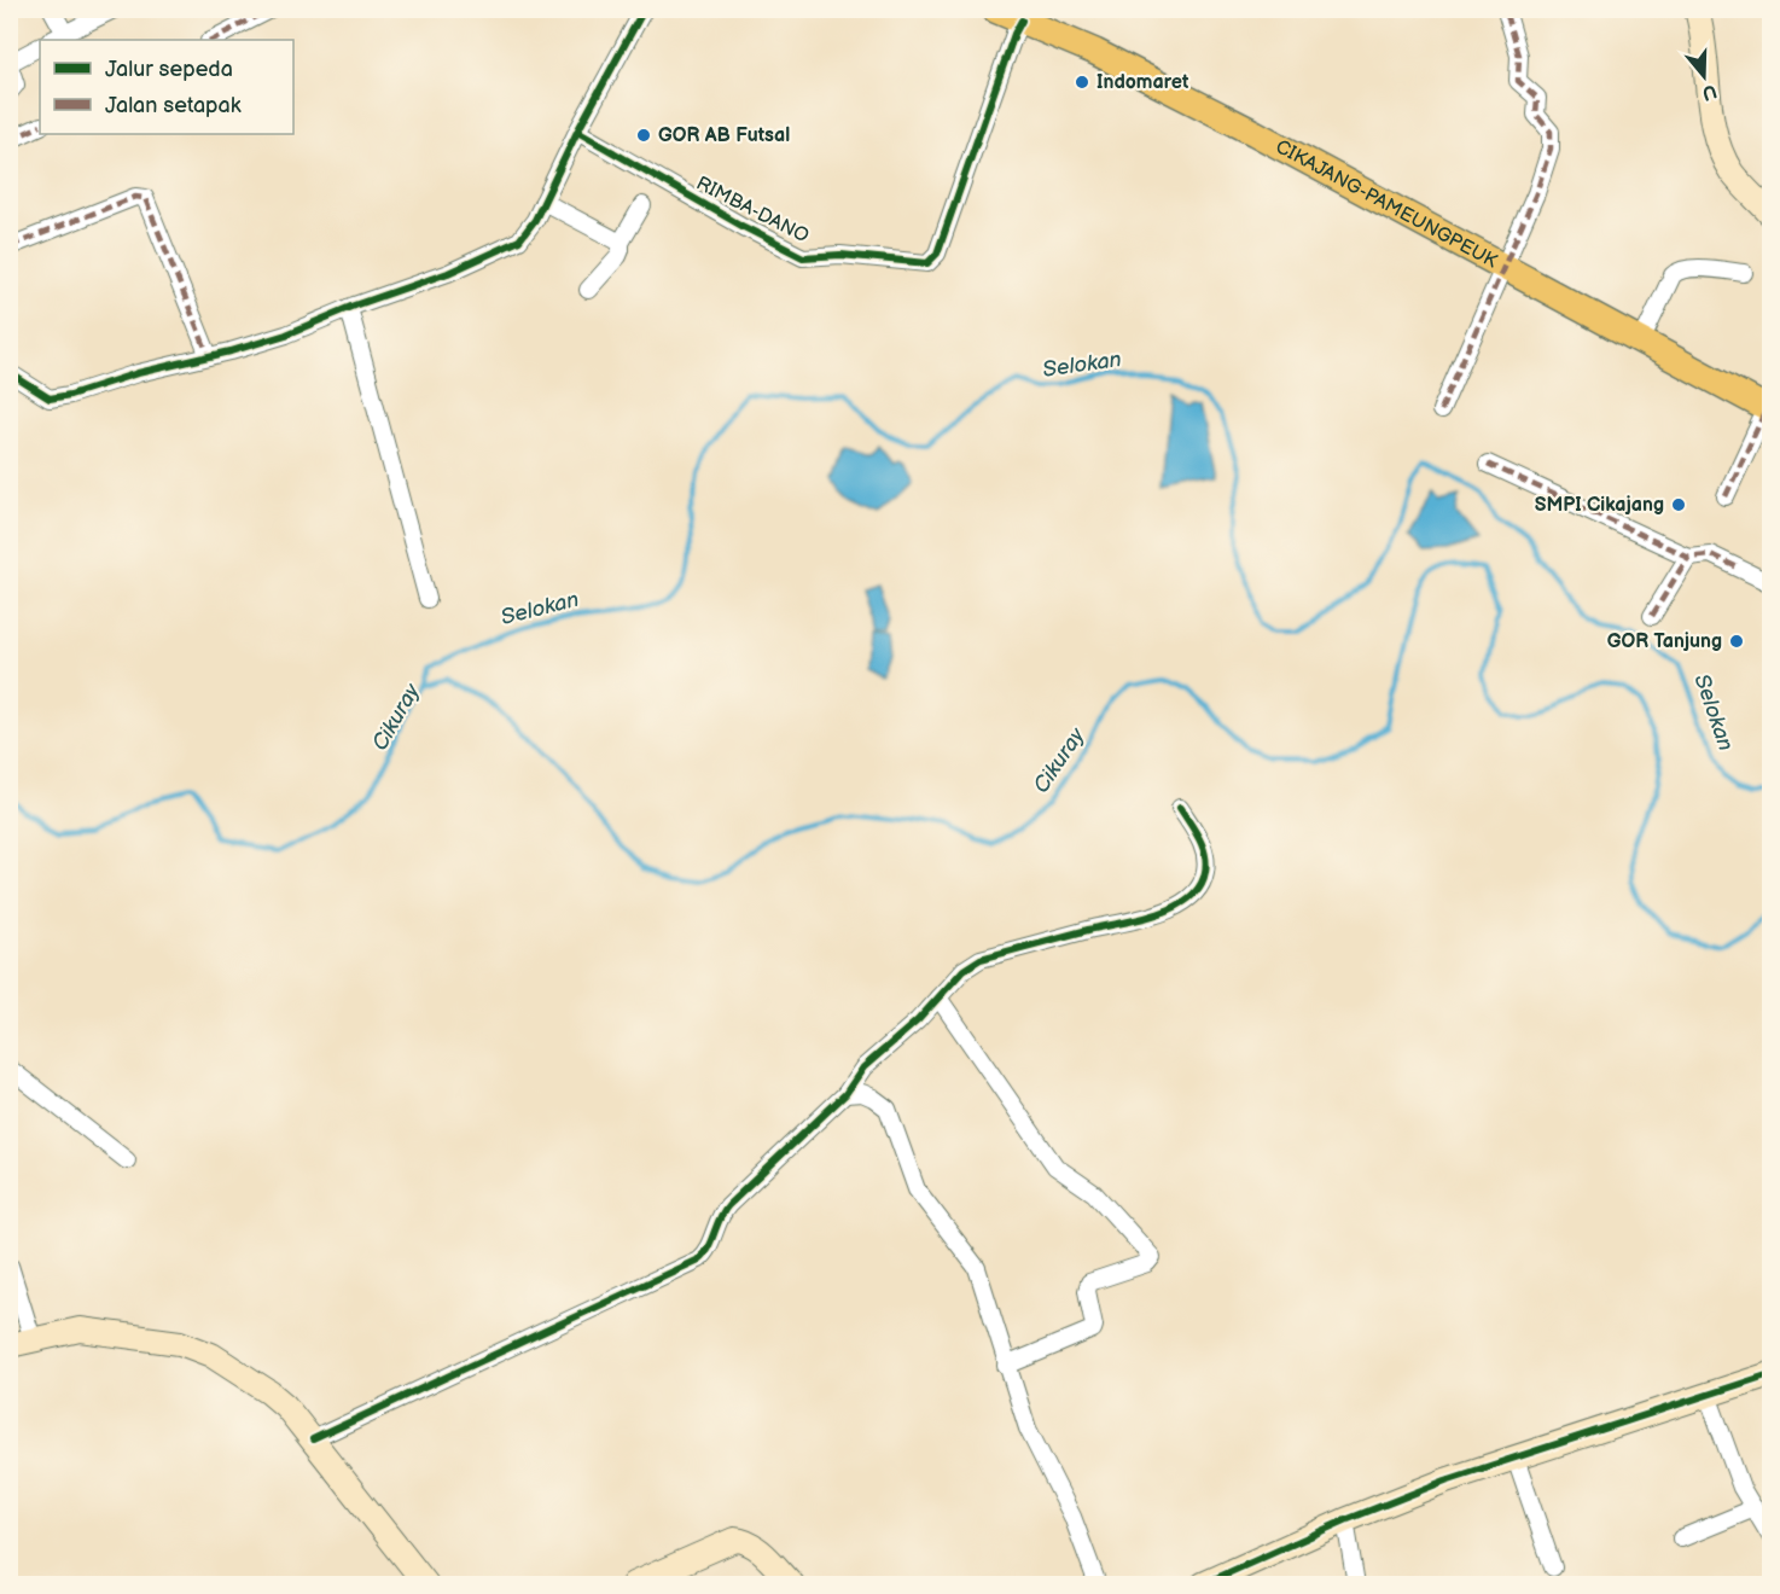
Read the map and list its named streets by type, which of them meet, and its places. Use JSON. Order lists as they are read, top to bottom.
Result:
{
  "streets": {
    "main road": ["CIKAJANG-PAMEUNGPEUK"],
    "street": ["RIMBA-DANO"]
  },
  "crossings": [
    ["CIKAJANG-PAMEUNGPEUK", "RIMBA-DANO"]
  ],
  "water": ["Selokan", "Cikuray"],
  "places": [
    "Indomaret",
    "GOR AB Futsal",
    "SMPI Cikajang",
    "GOR Tanjung"
  ],
  "legend": ["Jalur sepeda", "Jalan setapak"],
  "north": "bottom"
}
